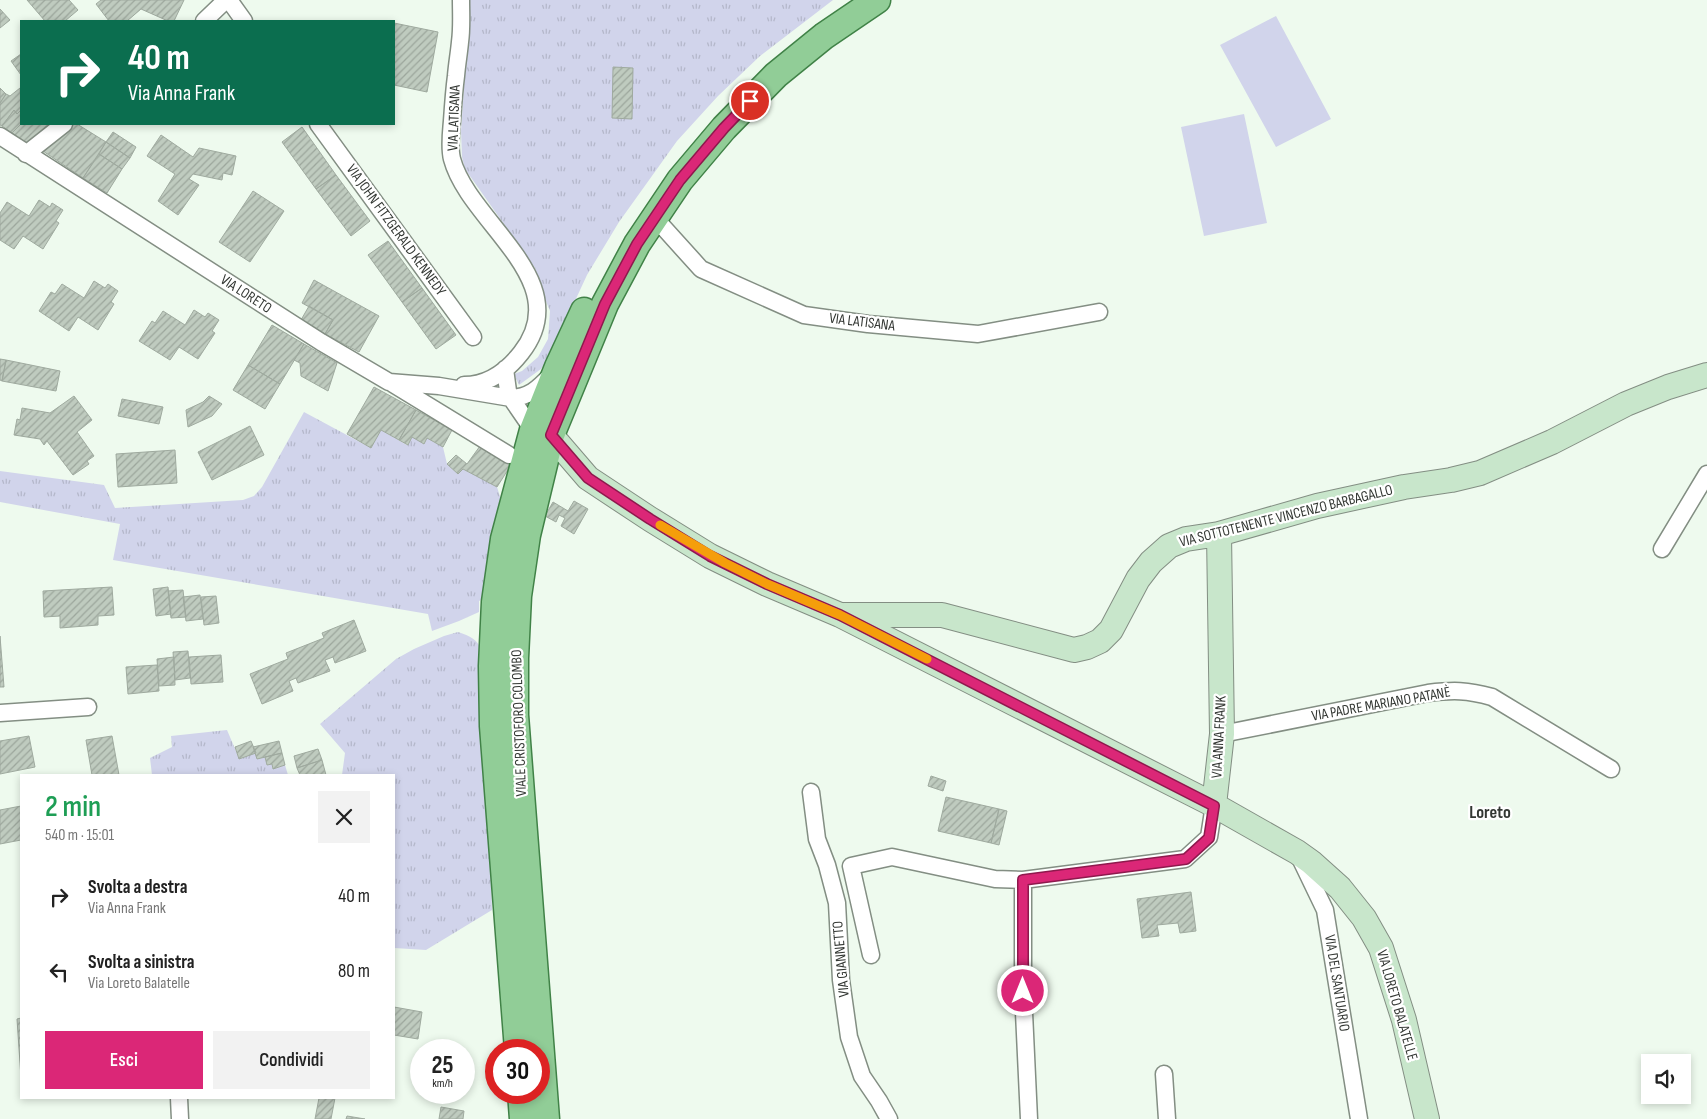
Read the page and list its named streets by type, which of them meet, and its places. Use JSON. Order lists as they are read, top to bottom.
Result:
{
  "streets": {
    "main road": ["VIALE CRISTOFORO COLOMBO"],
    "street": [
      "VIA LATISANA",
      "VIA JOHN FITZGERALD KENNEDY",
      "VIA LORETO",
      "VIA SOTTOTENENTE VINCENZO BARBAGALLO",
      "VIA PADRE MARIANO PATANÈ",
      "VIA ANNA FRANK",
      "VIA GIANNETTO",
      "VIA DEL SANTUARIO",
      "VIA LORETO BALATELLE"
    ]
  },
  "crossings": [
    ["VIA LATISANA", "VIA LORETO"],
    ["VIA LATISANA", "VIALE CRISTOFORO COLOMBO"],
    ["VIA SOTTOTENENTE VINCENZO BARBAGALLO", "VIA ANNA FRANK"],
    ["VIA SOTTOTENENTE VINCENZO BARBAGALLO", "VIA LORETO BALATELLE"],
    ["VIA PADRE MARIANO PATANÈ", "VIA ANNA FRANK"],
    ["VIALE CRISTOFORO COLOMBO", "VIA LORETO BALATELLE"],
    ["VIA ANNA FRANK", "VIA GIANNETTO"],
    ["VIA ANNA FRANK", "VIA LORETO BALATELLE"],
    ["VIA DEL SANTUARIO", "VIA LORETO BALATELLE"]
  ],
  "districts": ["Loreto"],
  "page": {
    "turn": ["40 m", "Via Anna Frank"],
    "heading": ["2 min", "540 m · 15:01"],
    "list": [
      {
        "name": "Svolta a destra",
        "note": "Via Anna Frank",
        "value": "40 m"
      },
      {
        "name": "Svolta a sinistra",
        "note": "Via Loreto Balatelle",
        "value": "80 m"
      }
    ],
    "buttons": ["Esci", "Condividi"],
    "speed": "25 km/h",
    "limit": "30"
  }
}
